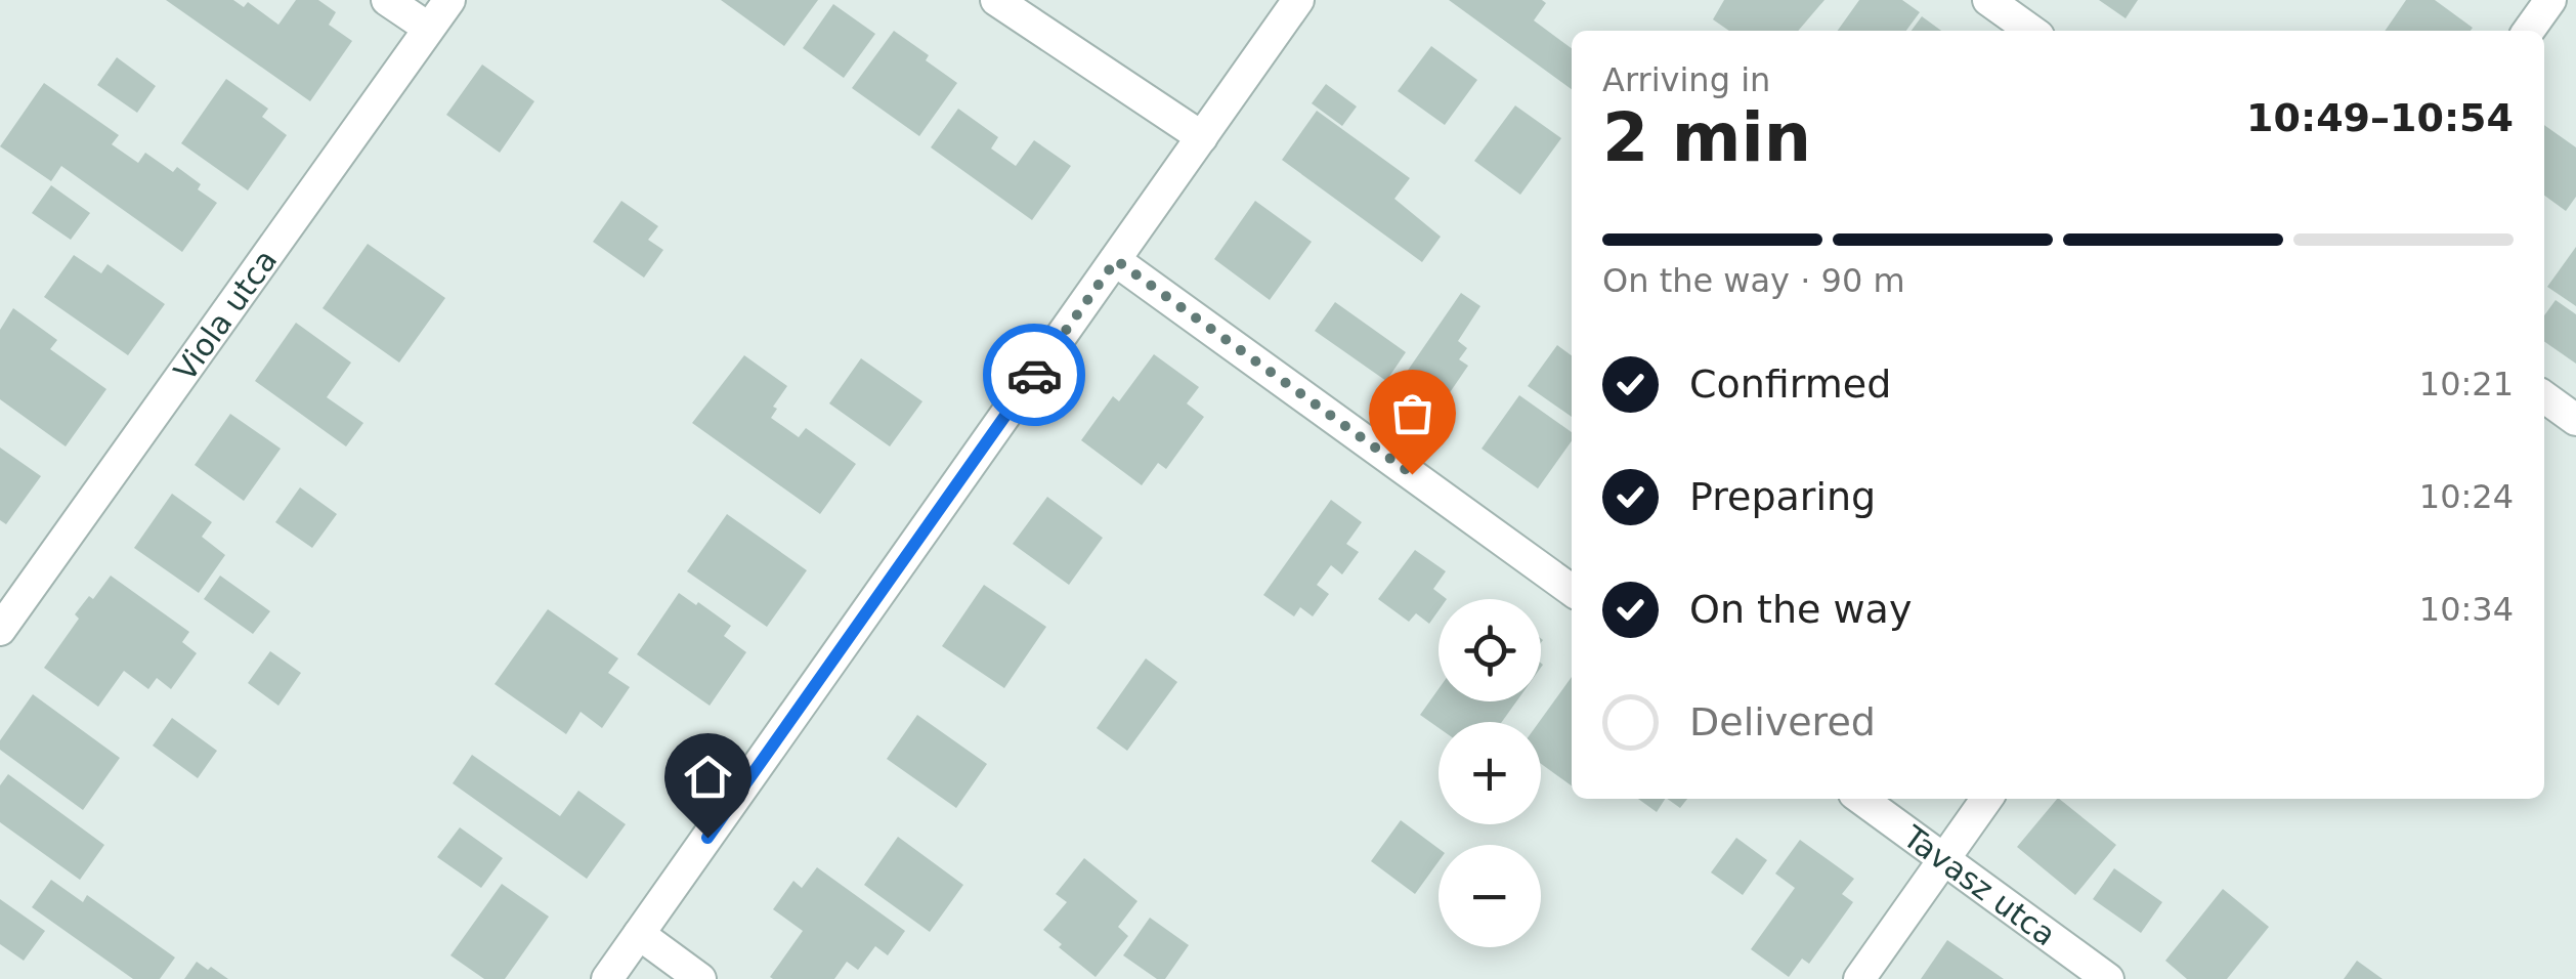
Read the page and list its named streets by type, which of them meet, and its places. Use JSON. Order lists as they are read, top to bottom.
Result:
{
  "streets": {
    "street": ["Viola utca", "Tavasz utca"]
  },
  "page": {
    "heading": ["2 min", "Arriving in", "10:49–10:54"],
    "bar": "On the way · 90 m",
    "list": [
      ["Confirmed", "10:21"],
      ["Preparing", "10:24"],
      ["On the way", "10:34"],
      "Delivered"
    ],
    "map_buttons": ["+", "−"]
  }
}
